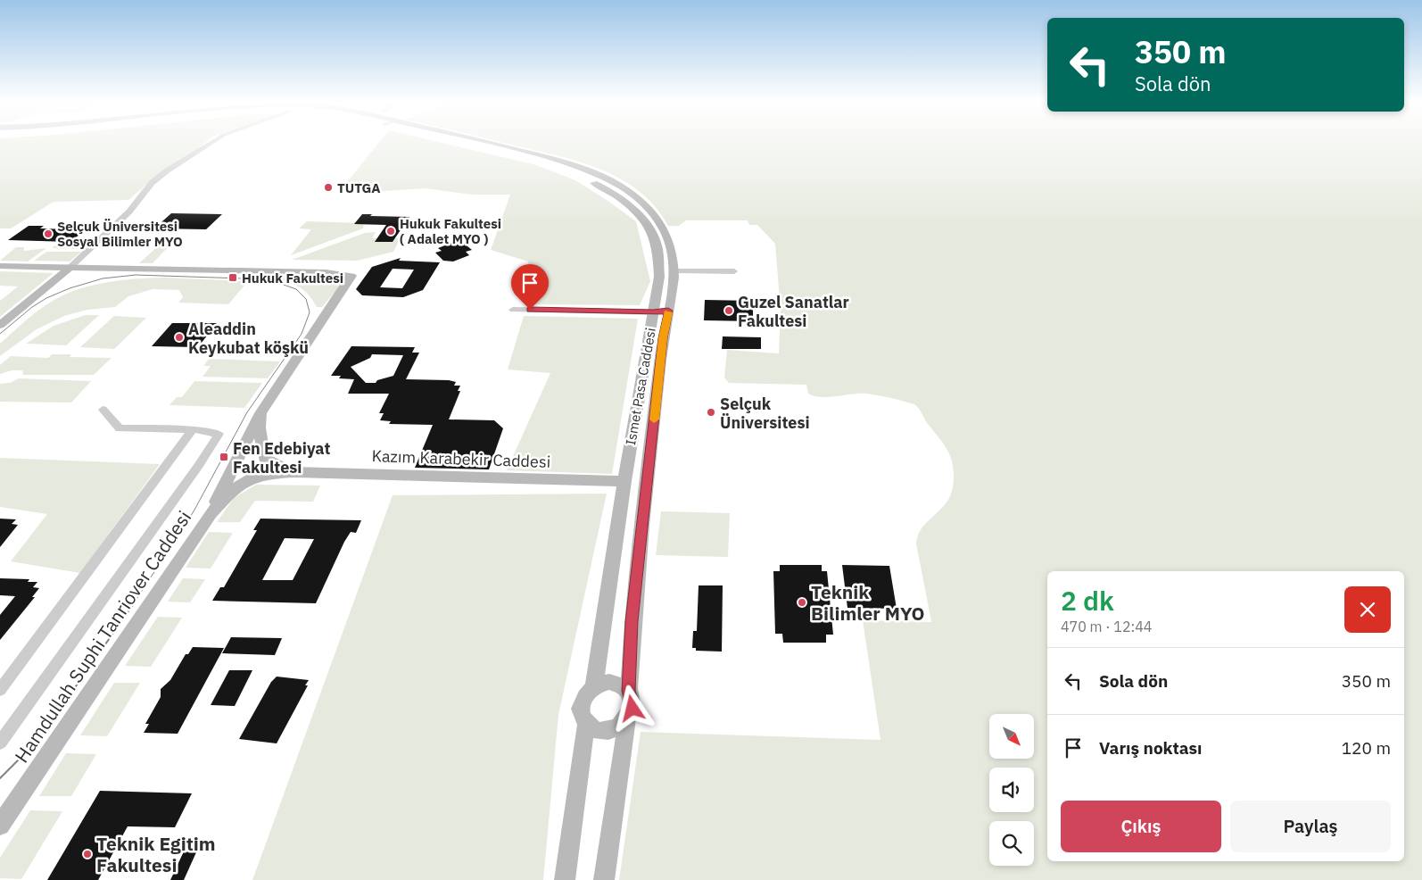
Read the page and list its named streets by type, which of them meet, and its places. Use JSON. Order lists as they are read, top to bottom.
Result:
{
  "streets": {
    "main road": ["Ismet Pasa Caddesi", "Kazım Karabekir Caddesi", "Hamdullah Suphi Tanriover Caddesi"]
  },
  "crossings": [
    ["Ismet Pasa Caddesi", "Kazım Karabekir Caddesi"]
  ],
  "places": {
    "other": [
      "TUTGA",
      "Hukuk Fakultesi ( Adalet MYO )",
      "Selçuk Üniversitesi Sosyal Bilimler MYO",
      "Guzel Sanatlar Fakultesi",
      "Aleaddin Keykubat köşkü",
      "Selçuk Üniversitesi",
      "Teknik Bilimler MYO",
      "Teknik Egitim Fakultesi"
    ],
    "transit": ["Hukuk Fakultesi", "Fen Edebiyat Fakultesi"]
  },
  "north": "bottom right",
  "page": {
    "turn": ["350 m", "Sola dön"],
    "heading": ["2 dk", "470 m · 12:44"],
    "list": [
      {
        "name": "Sola dön",
        "value": "350 m"
      },
      {
        "name": "Varış noktası",
        "value": "120 m"
      }
    ],
    "buttons": ["Çıkış", "Paylaş"]
  }
}
